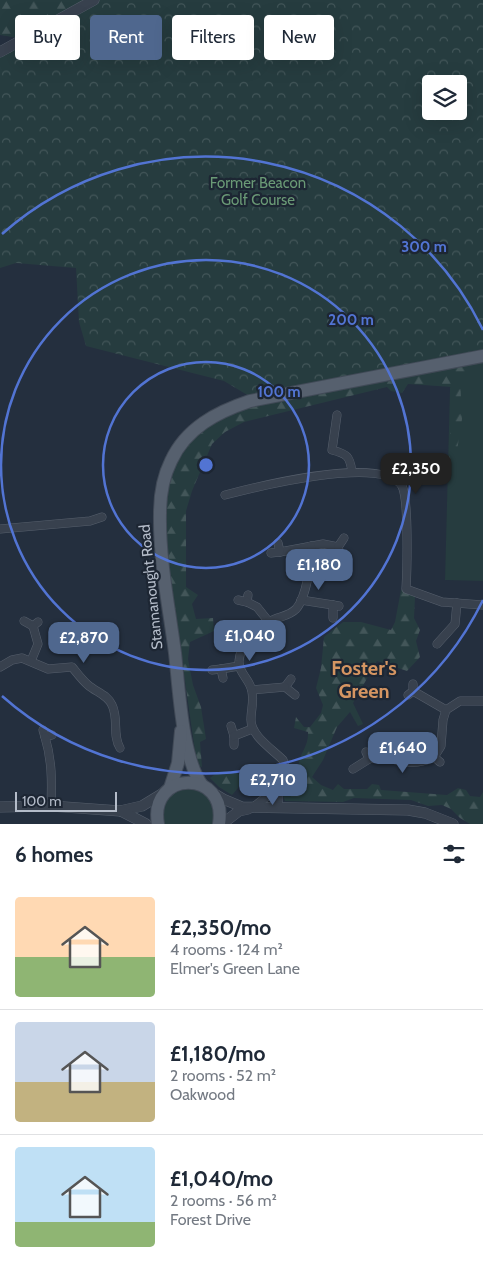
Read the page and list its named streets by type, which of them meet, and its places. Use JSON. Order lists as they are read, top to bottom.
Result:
{
  "streets": {
    "main road": ["Stannanought Road"]
  },
  "districts": ["Foster's Green"],
  "parks": ["Former Beacon Golf Course"],
  "scale_bar": "100 m",
  "page": {
    "chip": [
      "Buy",
      "Rent",
      "Filters",
      "New"
    ],
    "price": [
      "£2,350",
      "£1,180",
      "£1,040",
      "£2,870",
      "£1,640",
      "£2,710"
    ],
    "scale": "100 m",
    "heading": "6 homes",
    "list": [
      {
        "name": "£2,350/mo",
        "note": "4 rooms · 124 m² · Elmer's Green Lane"
      },
      {
        "name": "£1,180/mo",
        "note": "2 rooms · 52 m² · Oakwood"
      },
      {
        "name": "£1,040/mo",
        "note": "2 rooms · 56 m² · Forest Drive"
      }
    ]
  },
  "rings": ["300 m", "200 m", "100 m"]
}
